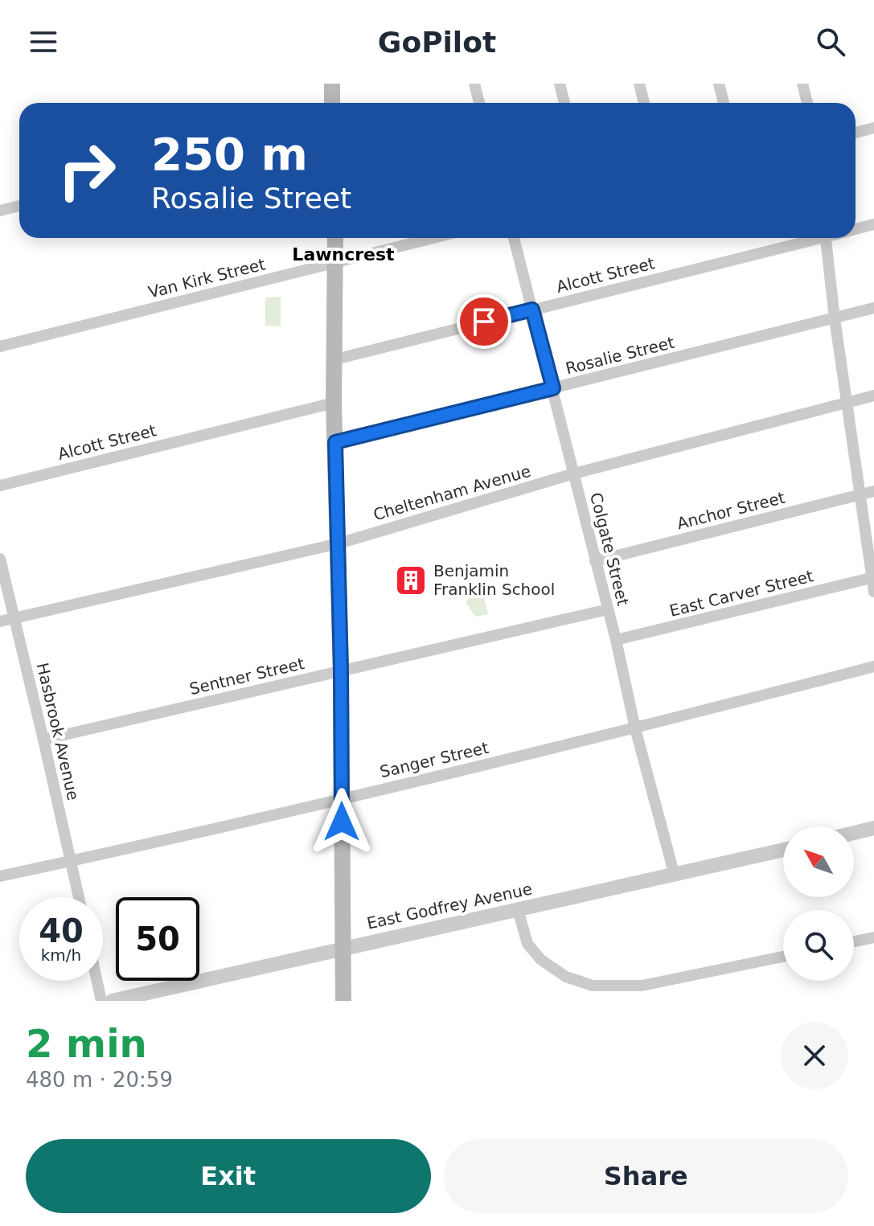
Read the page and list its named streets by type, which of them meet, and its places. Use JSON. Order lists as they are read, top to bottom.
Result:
{
  "streets": {
    "street": [
      "Alcott Street",
      "Van Kirk Street",
      "Rosalie Street",
      "Cheltenham Avenue",
      "Anchor Street",
      "Colgate Street",
      "East Carver Street",
      "Sentner Street",
      "Hasbrook Avenue",
      "Sanger Street",
      "East Godfrey Avenue"
    ]
  },
  "crossings": [
    ["Alcott Street", "Colgate Street"],
    ["Rosalie Street", "Colgate Street"],
    ["Cheltenham Avenue", "Colgate Street"],
    ["Cheltenham Avenue", "Hasbrook Avenue"],
    ["Anchor Street", "Colgate Street"],
    ["Colgate Street", "East Carver Street"],
    ["Colgate Street", "Sentner Street"],
    ["Colgate Street", "Sanger Street"],
    ["Colgate Street", "East Godfrey Avenue"],
    ["Sentner Street", "Hasbrook Avenue"],
    ["Hasbrook Avenue", "Sanger Street"]
  ],
  "districts": ["Lawncrest"],
  "places": {
    "building": ["Benjamin Franklin School"]
  },
  "north": "top left",
  "page": {
    "header": "GoPilot",
    "turn": ["250 m", "Rosalie Street"],
    "speed": "40 km/h",
    "limit": "50",
    "heading": ["2 min", "480 m · 20:59"],
    "buttons": ["Exit", "Share"]
  }
}
